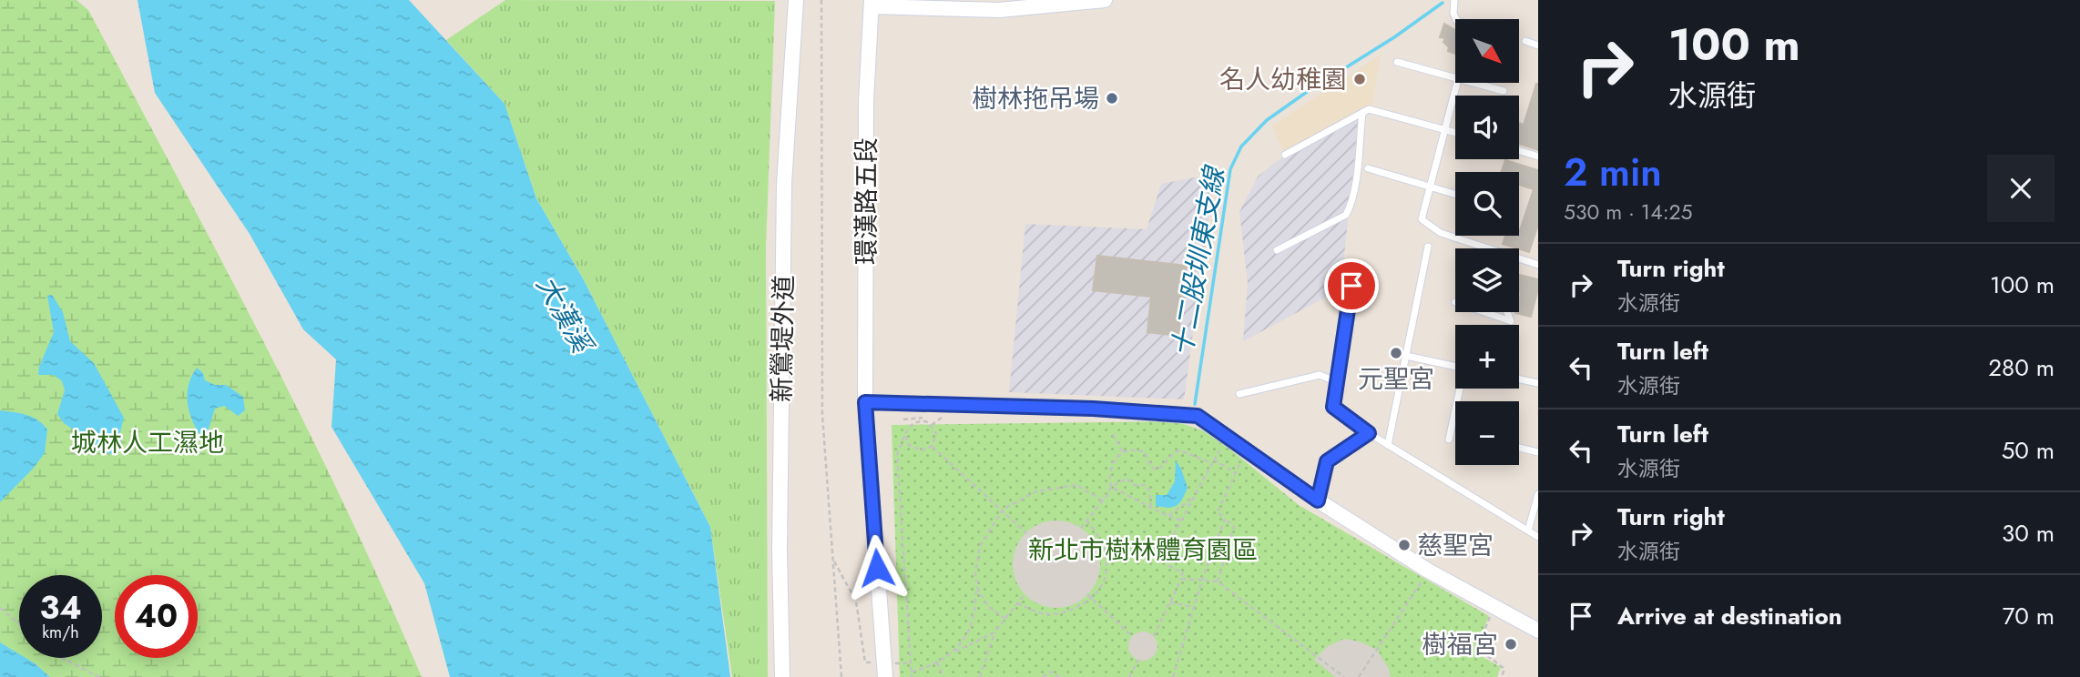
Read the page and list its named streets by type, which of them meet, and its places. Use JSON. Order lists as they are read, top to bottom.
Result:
{
  "streets": {
    "street": ["環漢路五段", "新鶯堤外道"]
  },
  "water": ["十二股圳東支線", "大漢溪"],
  "parks": ["城林人工濕地", "新北市樹林體育園區"],
  "places": [
    "名人幼稚園",
    "樹林拖吊場",
    "元聖宮",
    "慈聖宮",
    "樹福宮"
  ],
  "north": "bottom right",
  "page": {
    "turn": ["100 m", "水源街"],
    "map_buttons": ["+", "−"],
    "heading": ["2 min", "530 m · 14:25"],
    "list": [
      {
        "name": "Turn right",
        "note": "水源街",
        "value": "100 m"
      },
      {
        "name": "Turn left",
        "note": "水源街",
        "value": "280 m"
      },
      {
        "name": "Turn left",
        "note": "水源街",
        "value": "50 m"
      },
      {
        "name": "Turn right",
        "note": "水源街",
        "value": "30 m"
      },
      {
        "name": "Arrive at destination",
        "value": "70 m"
      }
    ],
    "speed": "34 km/h",
    "limit": "40"
  }
}
